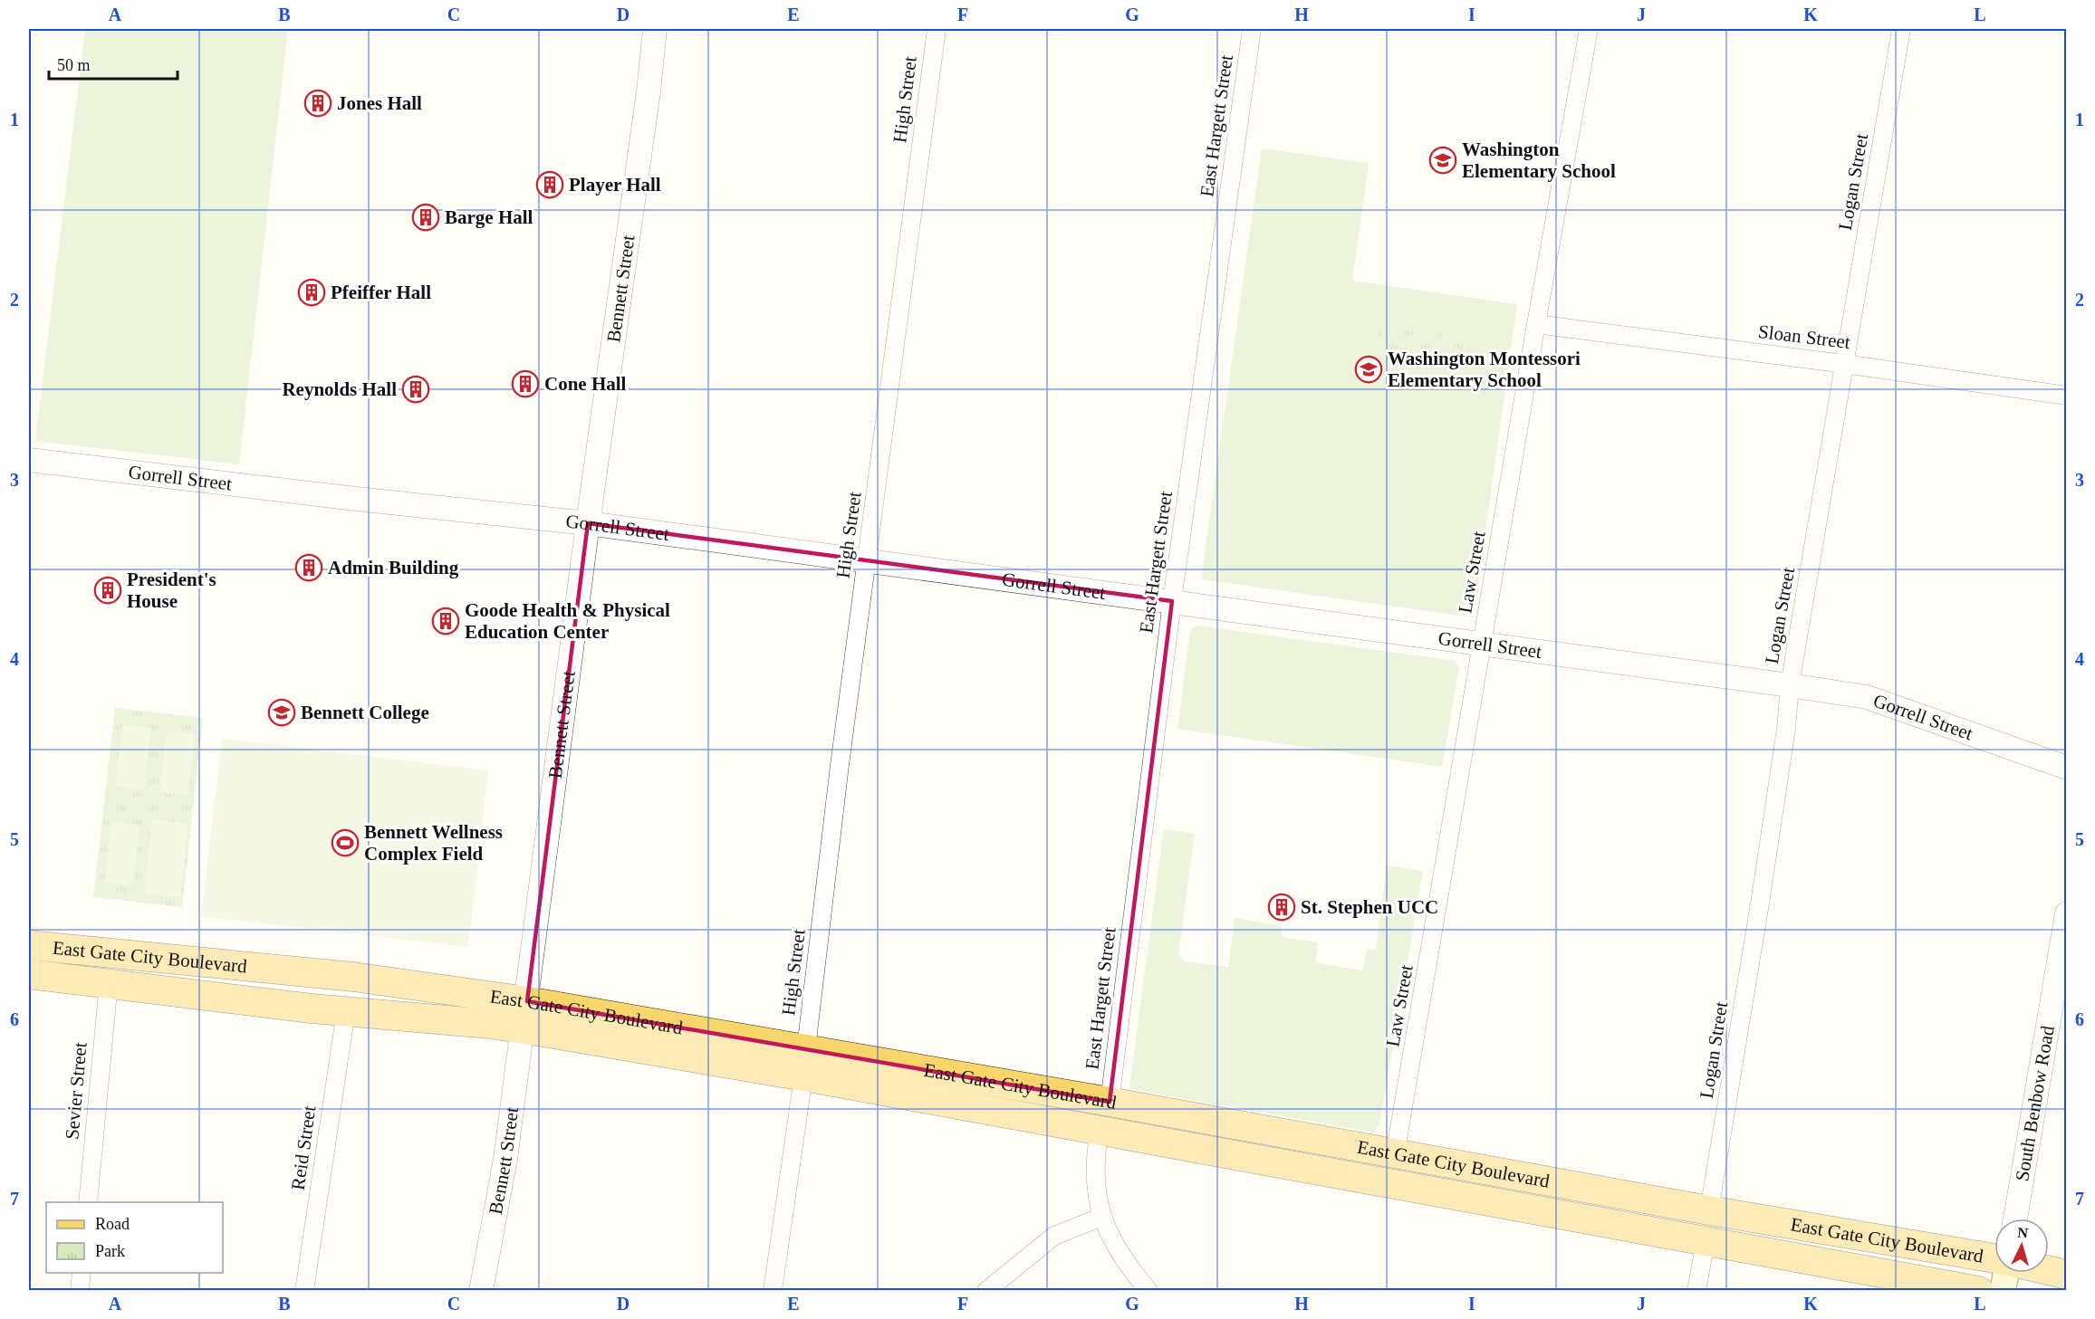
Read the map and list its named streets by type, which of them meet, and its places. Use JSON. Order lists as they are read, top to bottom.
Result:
{
  "streets": {
    "main road": ["East Gate City Boulevard"],
    "street": [
      "High Street",
      "East Hargett Street",
      "Logan Street",
      "Bennett Street",
      "Sloan Street",
      "Gorrell Street",
      "Law Street",
      "Sevier Street",
      "South Benbow Road",
      "Reid Street"
    ]
  },
  "crossings": [
    ["High Street", "Gorrell Street"],
    ["High Street", "East Gate City Boulevard"],
    ["East Hargett Street", "Gorrell Street"],
    ["East Hargett Street", "East Gate City Boulevard"],
    ["Logan Street", "Sloan Street"],
    ["Logan Street", "Gorrell Street"],
    ["Logan Street", "East Gate City Boulevard"],
    ["Bennett Street", "Gorrell Street"],
    ["Bennett Street", "East Gate City Boulevard"],
    ["Sloan Street", "Law Street"],
    ["Gorrell Street", "Law Street"],
    ["Law Street", "East Gate City Boulevard"],
    ["East Gate City Boulevard", "Sevier Street"],
    ["East Gate City Boulevard", "Reid Street"]
  ],
  "places": {
    "building": [
      "Jones Hall",
      "Player Hall",
      "Barge Hall",
      "Pfeiffer Hall",
      "Cone Hall",
      "Reynolds Hall",
      "Admin Building",
      "President's House",
      "Goode Health & Physical Education Center",
      "St. Stephen UCC"
    ],
    "school or university": ["Washington Elementary School", "Washington Montessori Elementary School", "Bennett College"],
    "sports": ["Bennett Wellness Complex Field"]
  },
  "legend": ["Road", "Park"],
  "scale_bar": "50 m",
  "north": "top",
  "grid": {
    "columns": [
      "A",
      "B",
      "C",
      "D",
      "E",
      "F",
      "G",
      "H",
      "I",
      "J",
      "K",
      "L"
    ],
    "rows": [
      "1",
      "2",
      "3",
      "4",
      "5",
      "6",
      "7"
    ]
  }
}
